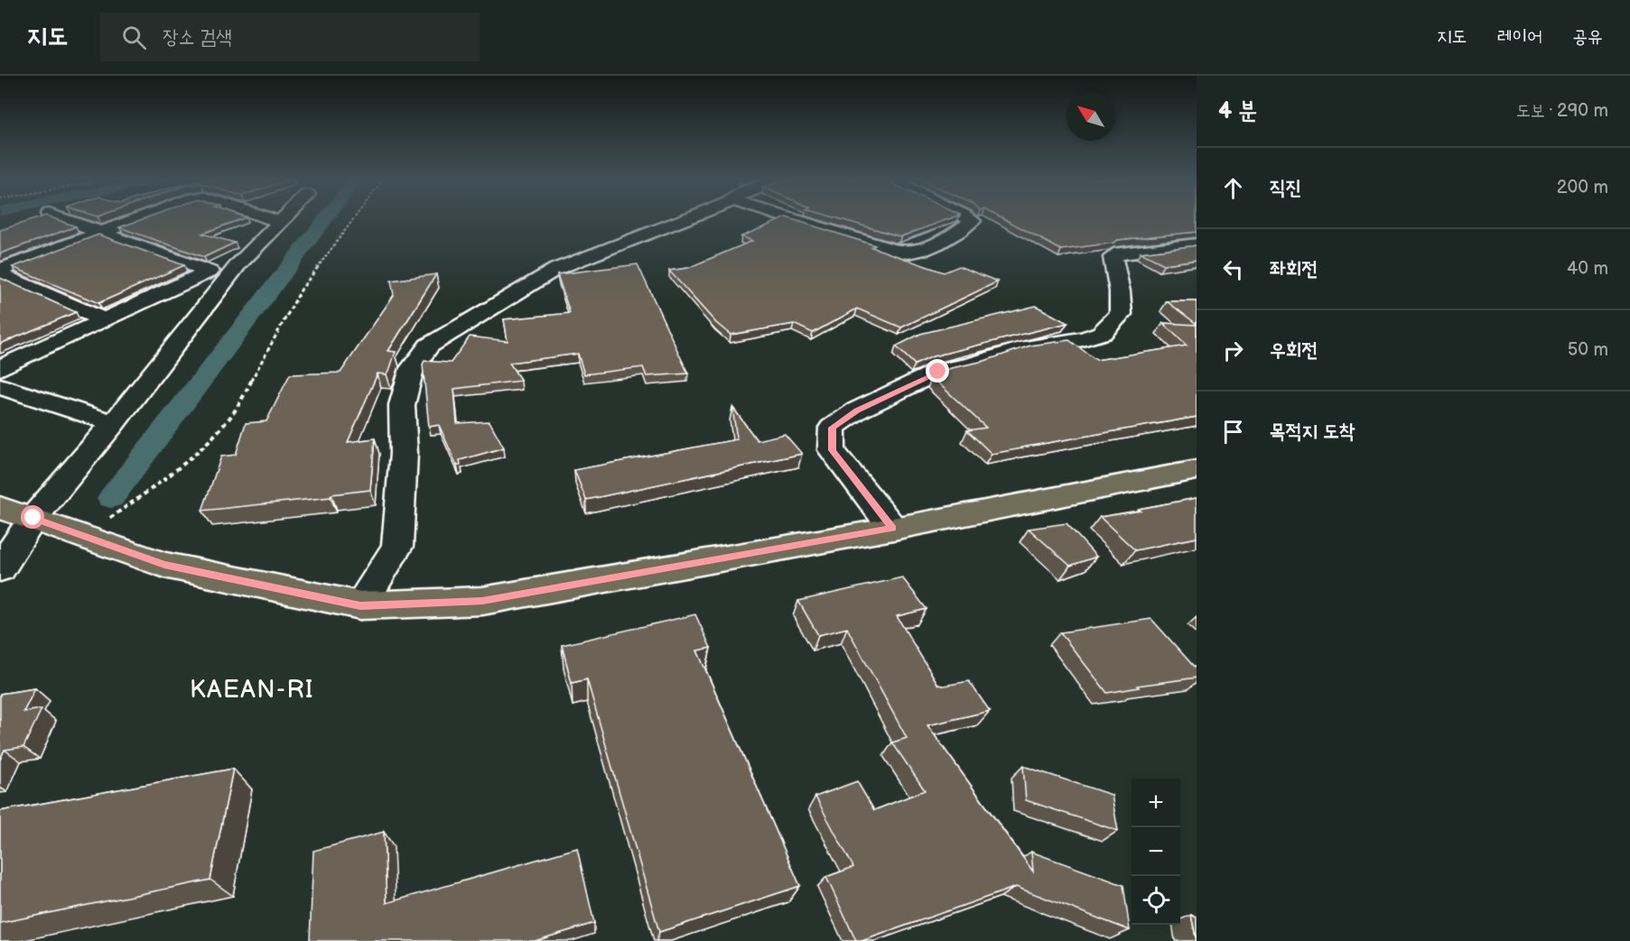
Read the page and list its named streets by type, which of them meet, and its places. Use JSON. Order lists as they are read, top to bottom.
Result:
{
  "districts": ["KAEAN-RI"],
  "north": "top left",
  "page": {
    "header": "지도",
    "search": "장소 검색",
    "nav": ["지도", "레이어", "공유"],
    "heading": ["4 분", "도보 · 290 m"],
    "list": [
      ["직진", "200 m"],
      ["좌회전", "40 m"],
      ["우회전", "50 m"],
      "목적지 도착"
    ],
    "map_buttons": ["+", "−"]
  }
}
